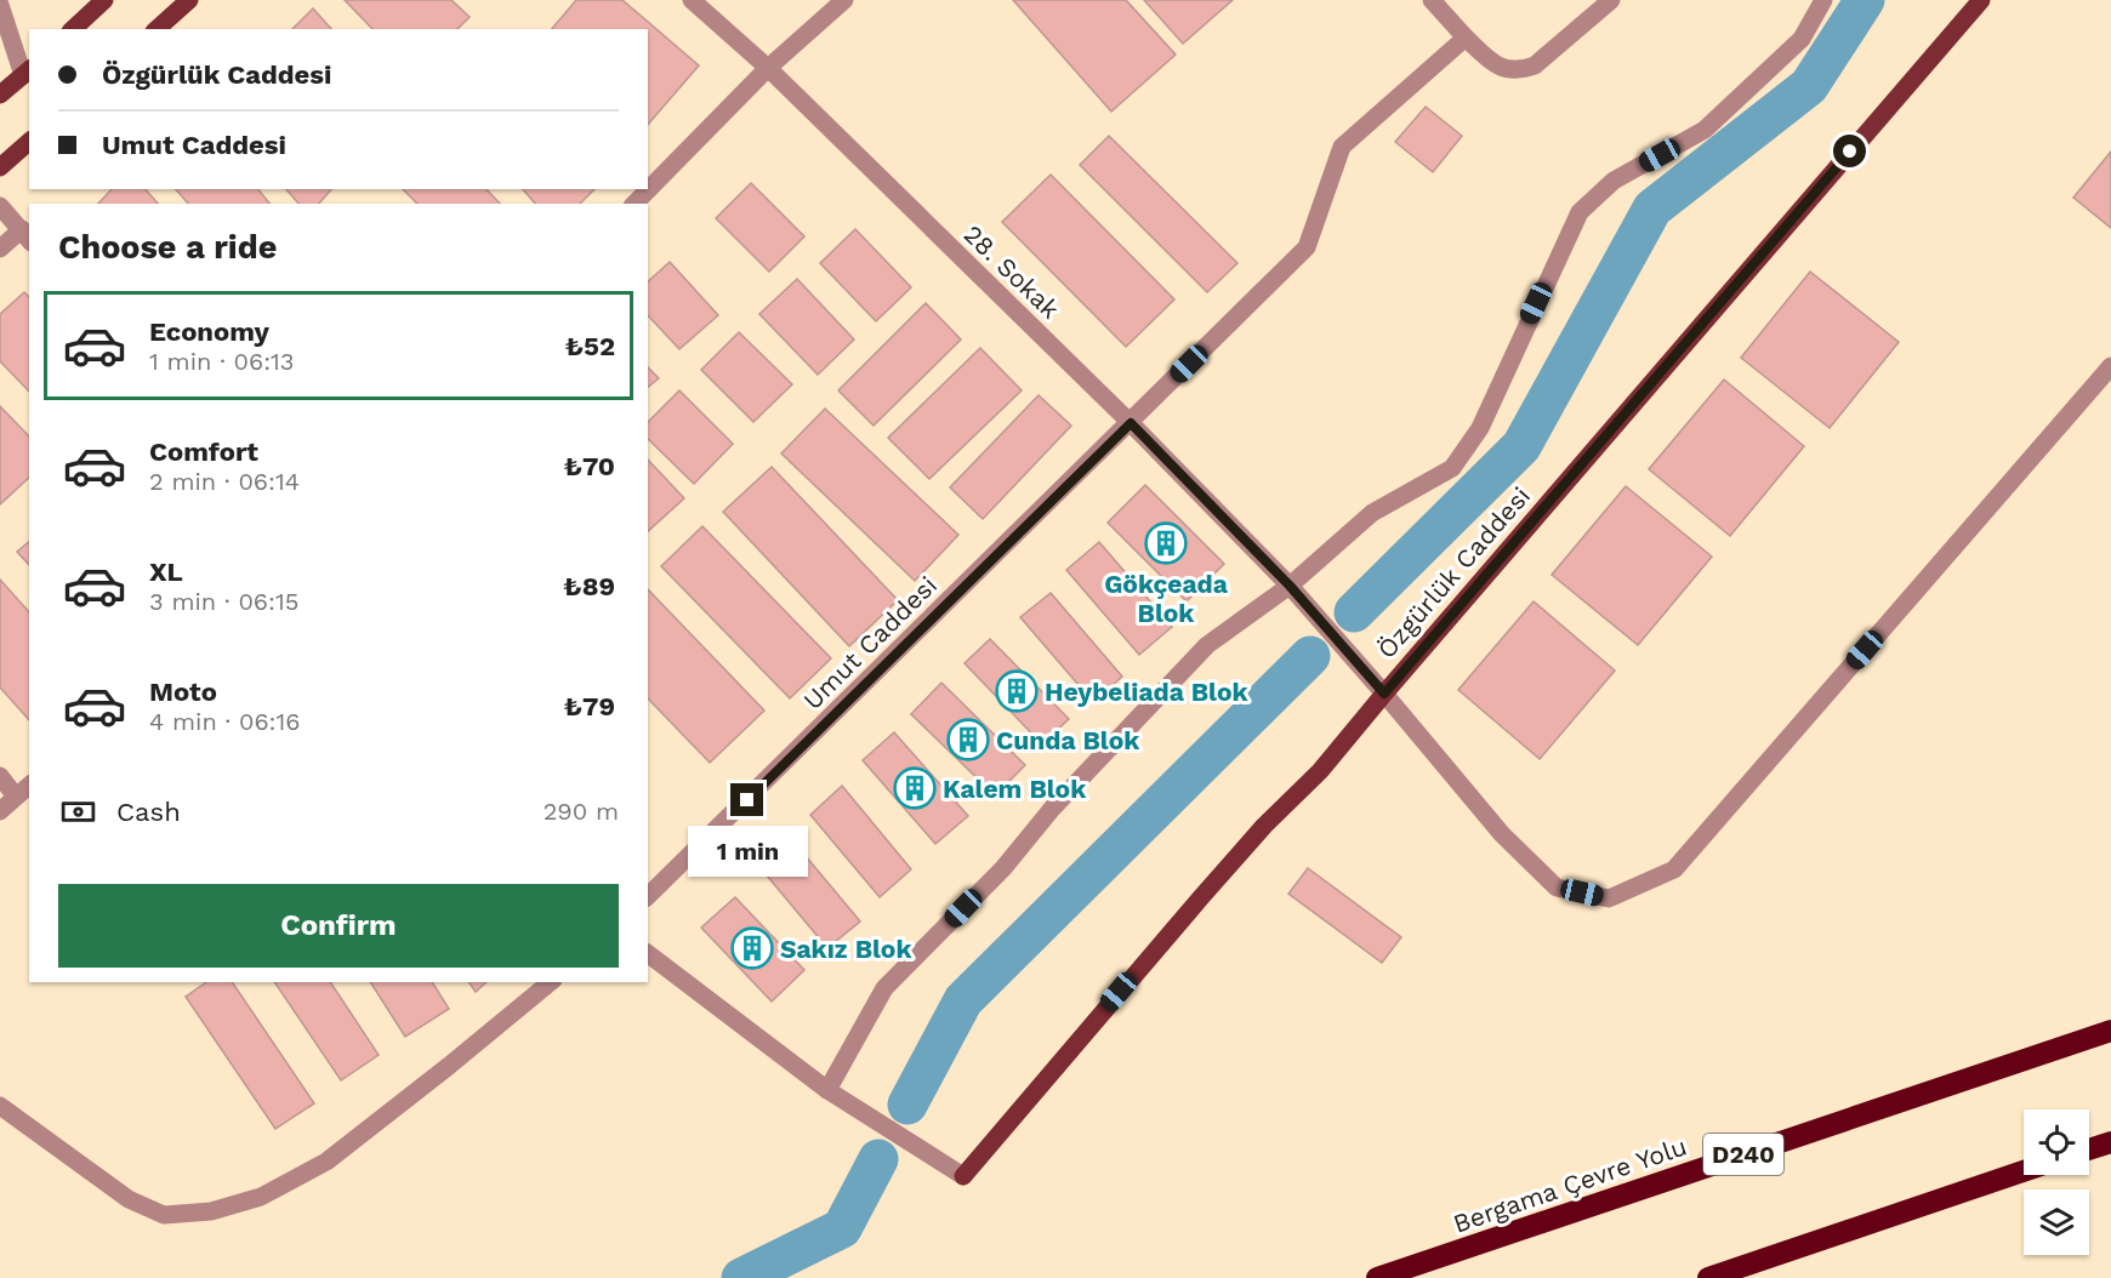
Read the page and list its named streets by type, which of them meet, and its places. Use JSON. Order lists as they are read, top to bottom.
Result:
{
  "streets": {
    "highway": ["D240", "Bergama Çevre Yolu"],
    "main road": ["Özgürlük Caddesi"],
    "street": ["28. Sokak", "Umut Caddesi"]
  },
  "crossings": [
    ["28. Sokak", "Özgürlük Caddesi"],
    ["28. Sokak", "Umut Caddesi"]
  ],
  "places": {
    "building": [
      "Gökçeada Blok",
      "Heybeliada Blok",
      "Cunda Blok",
      "Kalem Blok",
      "Sakız Blok"
    ]
  },
  "page": {
    "banner": ["Özgürlük Caddesi", "Umut Caddesi"],
    "heading": "Choose a ride",
    "list": [
      {
        "name": "Economy",
        "note": "1 min · 06:13",
        "value": "₺52"
      },
      {
        "name": "Comfort",
        "note": "2 min · 06:14",
        "value": "₺70"
      },
      {
        "name": "XL",
        "note": "3 min · 06:15",
        "value": "₺89"
      },
      {
        "name": "Moto",
        "note": "4 min · 06:16",
        "value": "₺79"
      }
    ],
    "pay": ["Cash", "290 m"],
    "bubble": "1 min",
    "buttons": "Confirm"
  }
}
